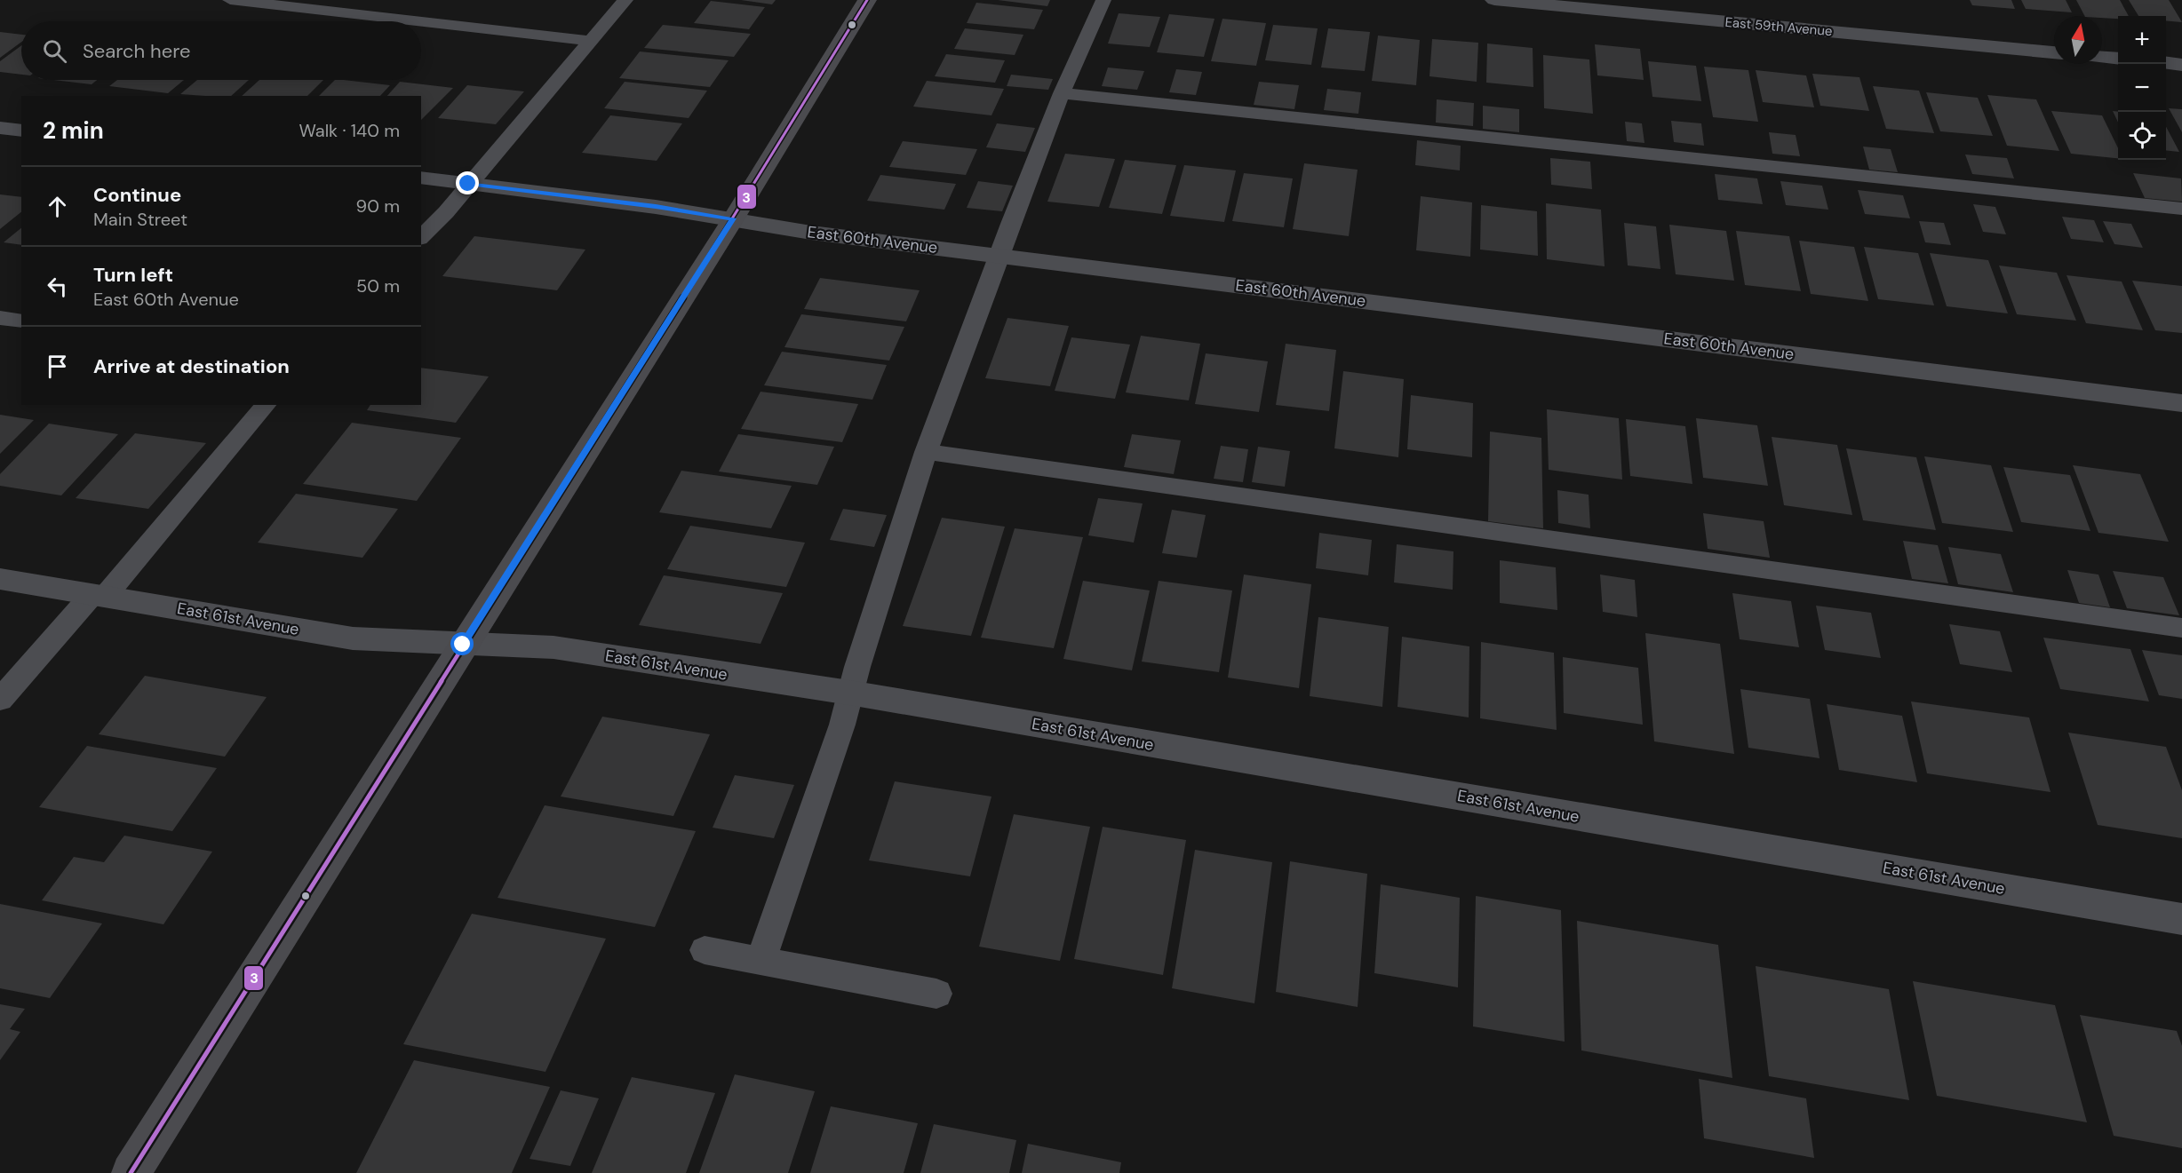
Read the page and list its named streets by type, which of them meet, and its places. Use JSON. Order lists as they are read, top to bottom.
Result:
{
  "streets": {
    "street": ["East 59th Avenue", "East 60th Avenue", "East 61st Avenue"]
  },
  "lines": ["transit line 3"],
  "north": "top",
  "page": {
    "map_buttons": ["+", "−"],
    "search": "Search here",
    "heading": ["2 min", "Walk · 140 m"],
    "list": [
      ["Continue", "Main Street", "90 m"],
      ["Turn left", "East 60th Avenue", "50 m"],
      "Arrive at destination"
    ]
  }
}
